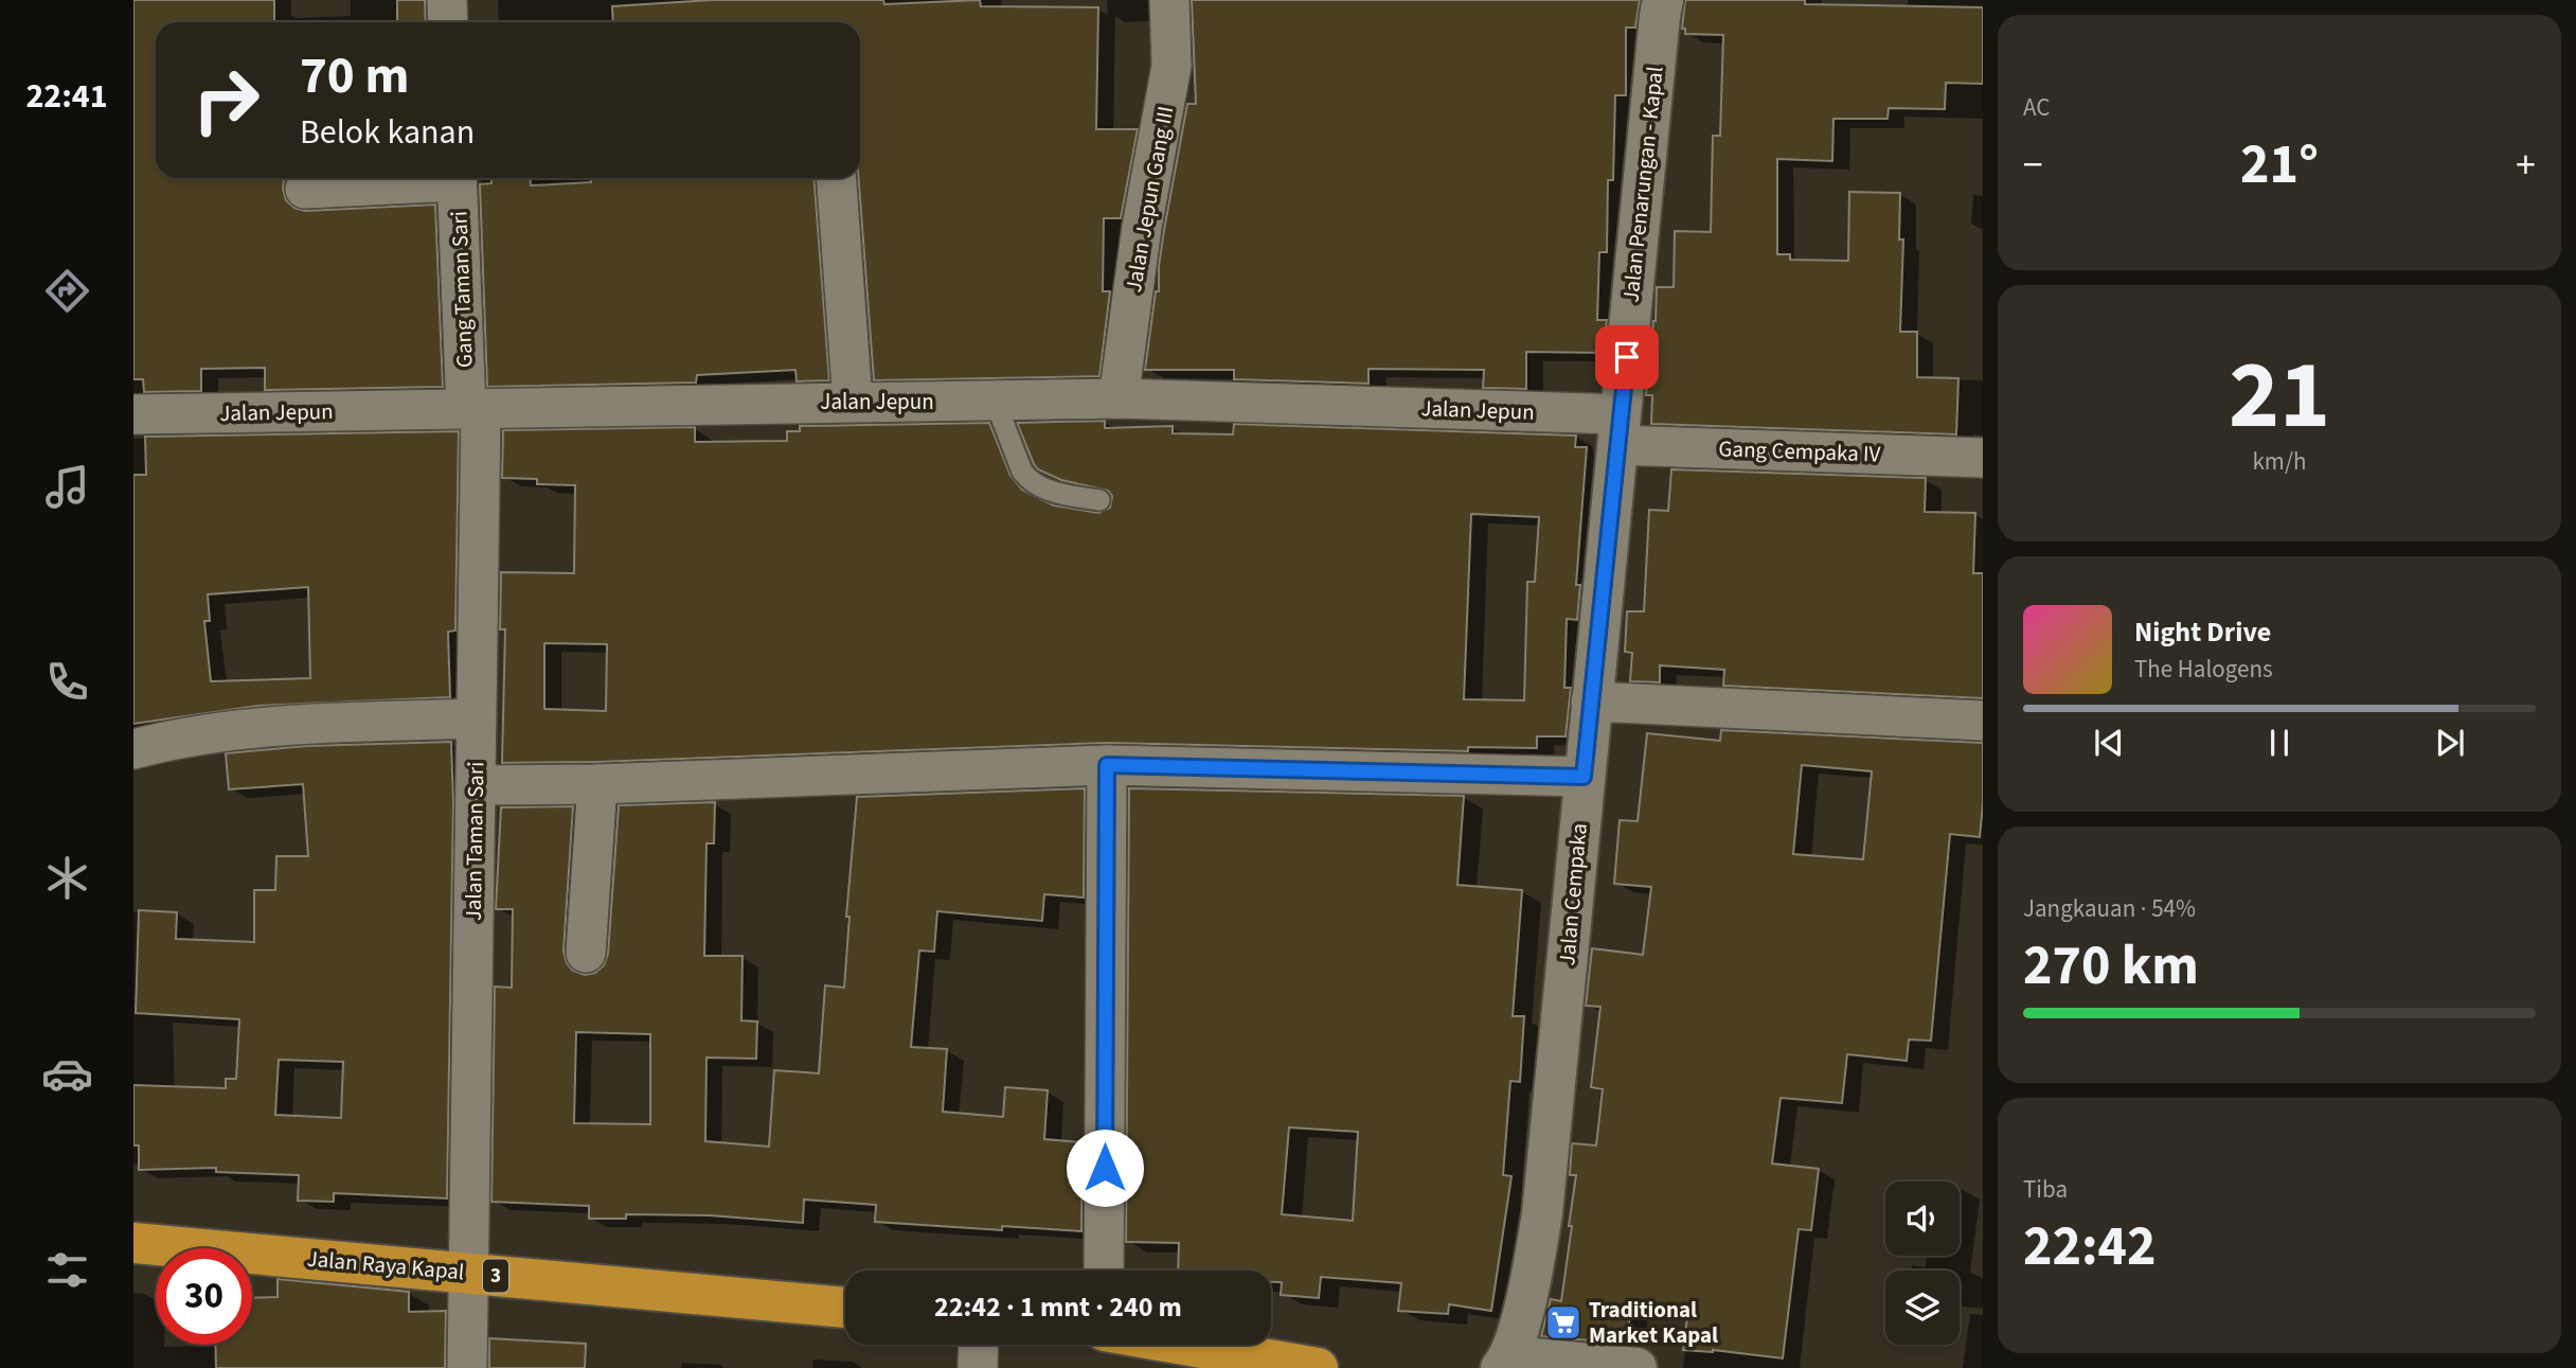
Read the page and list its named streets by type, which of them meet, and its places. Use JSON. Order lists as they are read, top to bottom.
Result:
{
  "streets": {
    "highway": ["Jalan Raya Kapal", "3"],
    "street": [
      "Jalan Penarungan - Kapal",
      "Jalan Jepun Gang III",
      "Gang Taman Sari",
      "Jalan Jepun",
      "Gang Cempaka IV",
      "Jalan Taman Sari",
      "Jalan Cempaka"
    ]
  },
  "crossings": [
    ["Jalan Penarungan - Kapal", "Jalan Jepun"],
    ["Jalan Penarungan - Kapal", "Gang Cempaka IV"],
    ["Jalan Penarungan - Kapal", "Jalan Cempaka"],
    ["Jalan Jepun Gang III", "Jalan Jepun"],
    ["Gang Taman Sari", "Jalan Jepun"],
    ["Gang Taman Sari", "Jalan Taman Sari"],
    ["Jalan Jepun", "Gang Cempaka IV"],
    ["Jalan Jepun", "Jalan Taman Sari"],
    ["Jalan Jepun", "Jalan Cempaka"],
    ["Gang Cempaka IV", "Jalan Cempaka"],
    ["Jalan Taman Sari", "Jalan Raya Kapal"]
  ],
  "places": {
    "supermarket": ["Traditional Market Kapal"]
  },
  "page": {
    "tabs": "22:41",
    "tile": [
      "AC",
      ["21", "km/h"],
      ["Jangkauan · 54%", "270 km"],
      ["Tiba", "22:42"]
    ],
    "turn": ["70 m", "Belok kanan"],
    "heat": ["−", "21°", "+"],
    "song": ["Night Drive", "The Halogens"],
    "limit": "30",
    "trip": "22:42 · 1 mnt · 240 m"
  }
}
